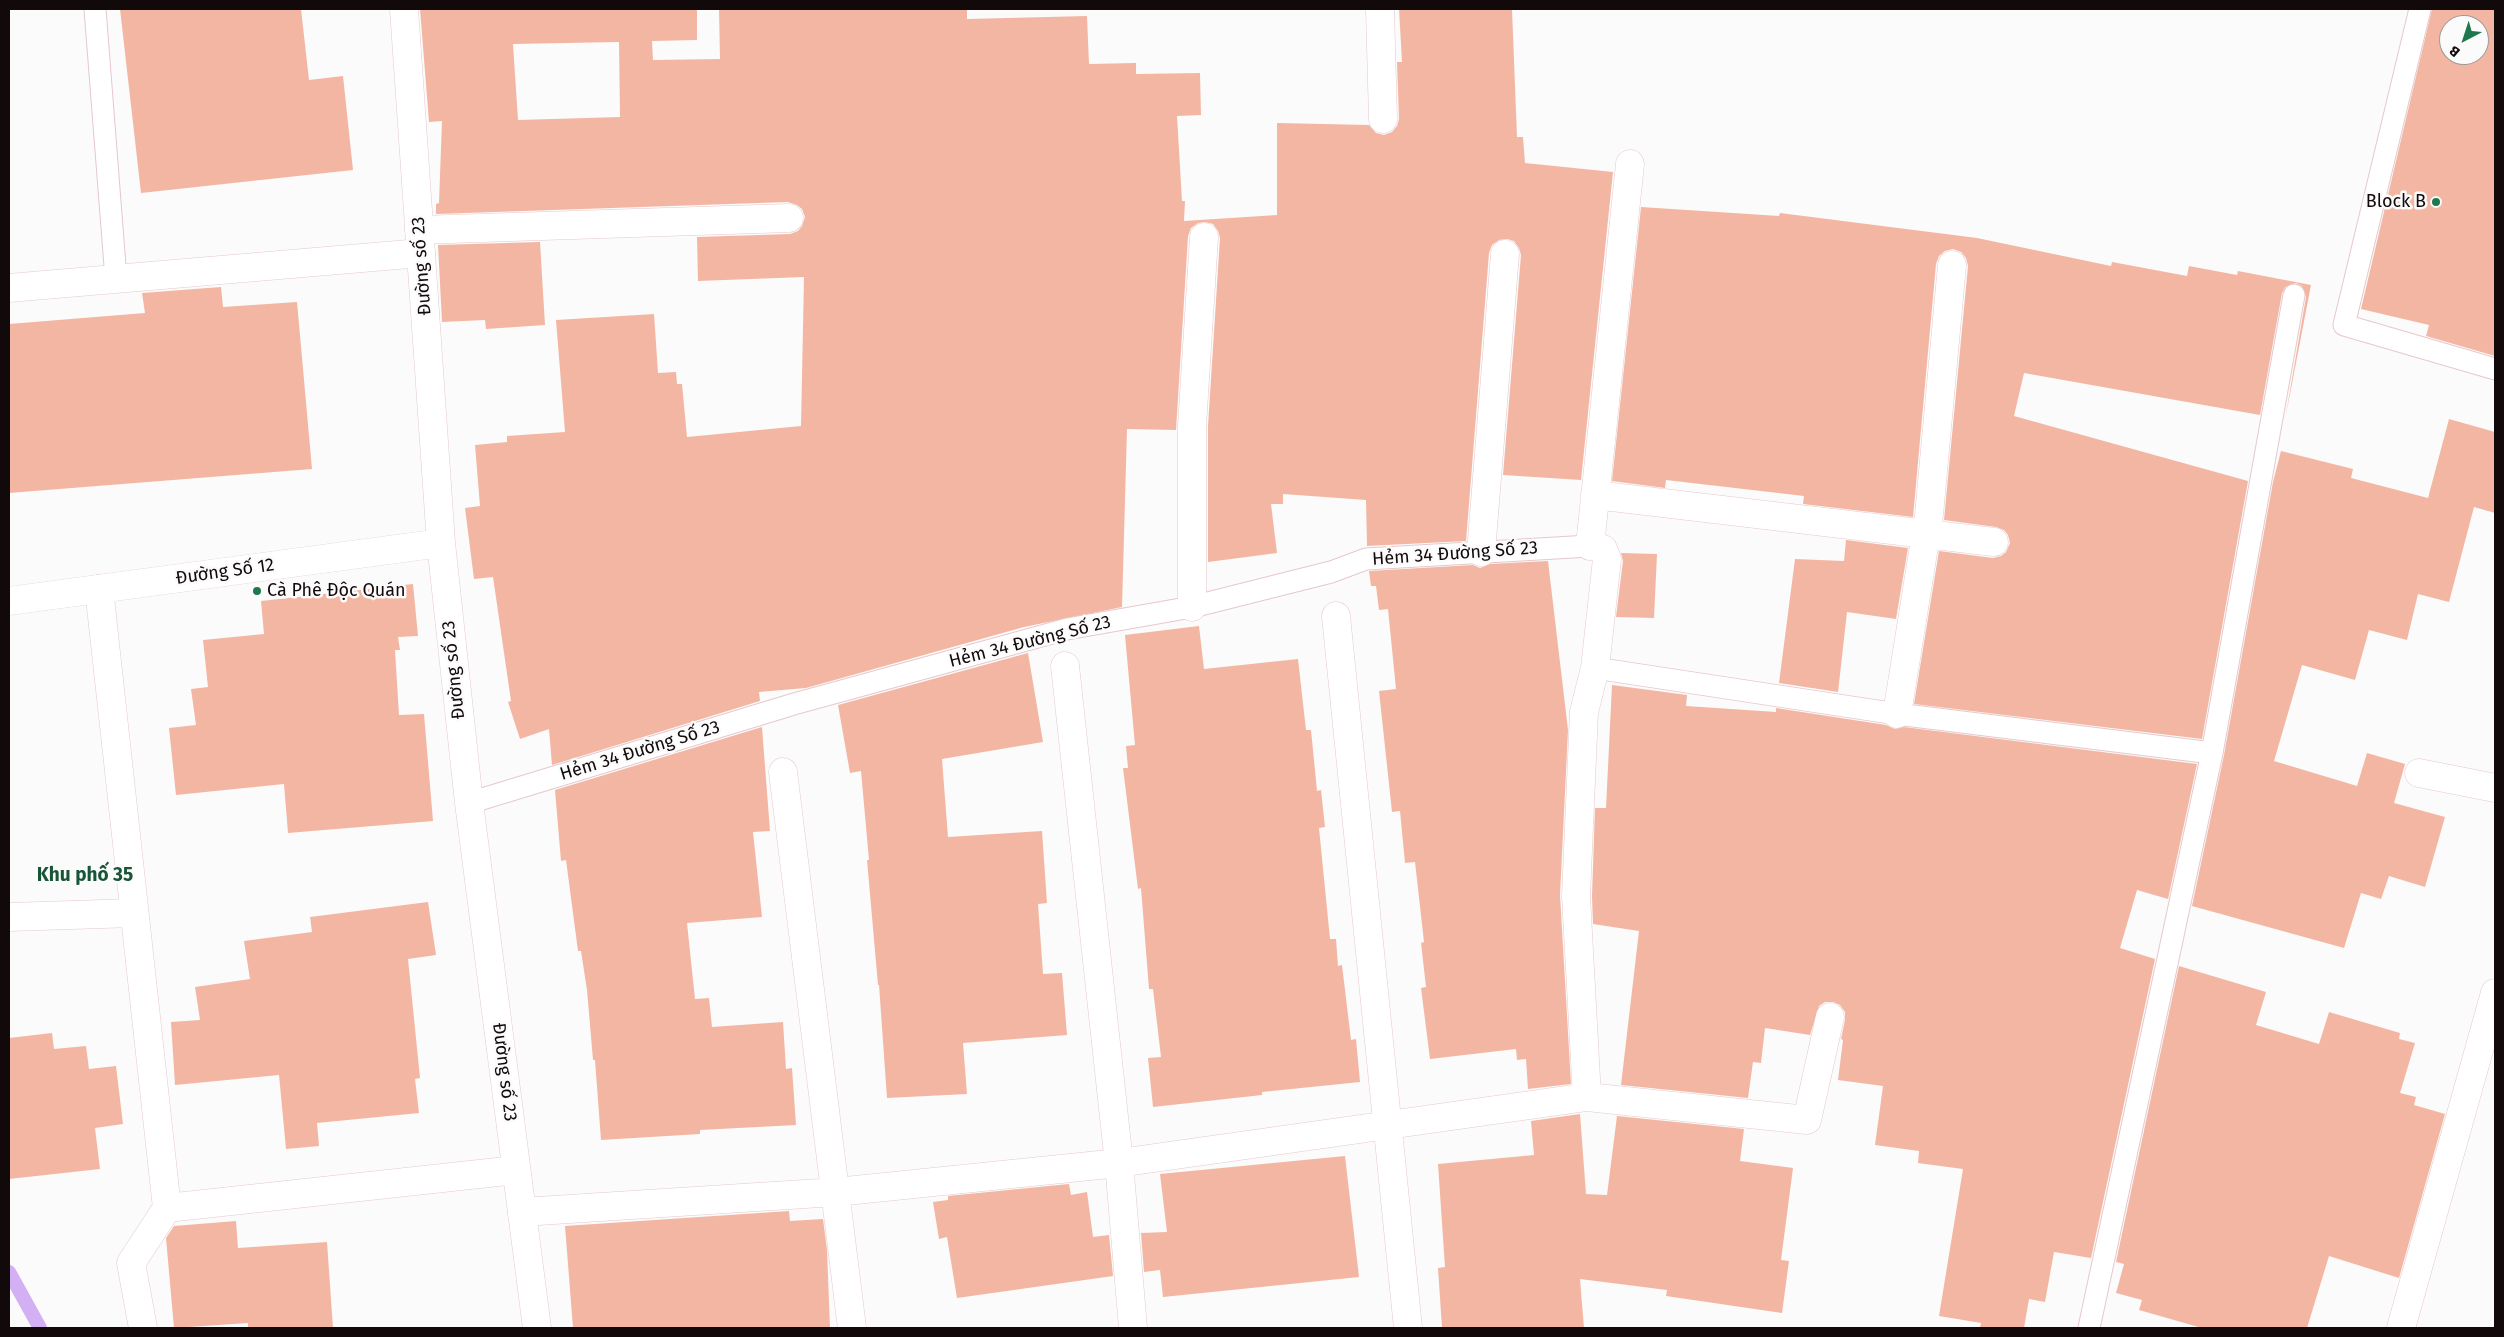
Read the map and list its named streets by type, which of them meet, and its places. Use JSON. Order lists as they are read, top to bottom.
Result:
{
  "streets": {
    "street": ["Đường số 23", "Đường Số 12"],
    "lane": ["Hẻm 34 Đường Số 23"]
  },
  "crossings": [
    ["Đường số 23", "Hẻm 34 Đường Số 23"],
    ["Đường số 23", "Đường Số 12"]
  ],
  "districts": ["Khu phố 35"],
  "places": ["Block B", "Cà Phê Độc Quán"],
  "north": "bottom left"
}
